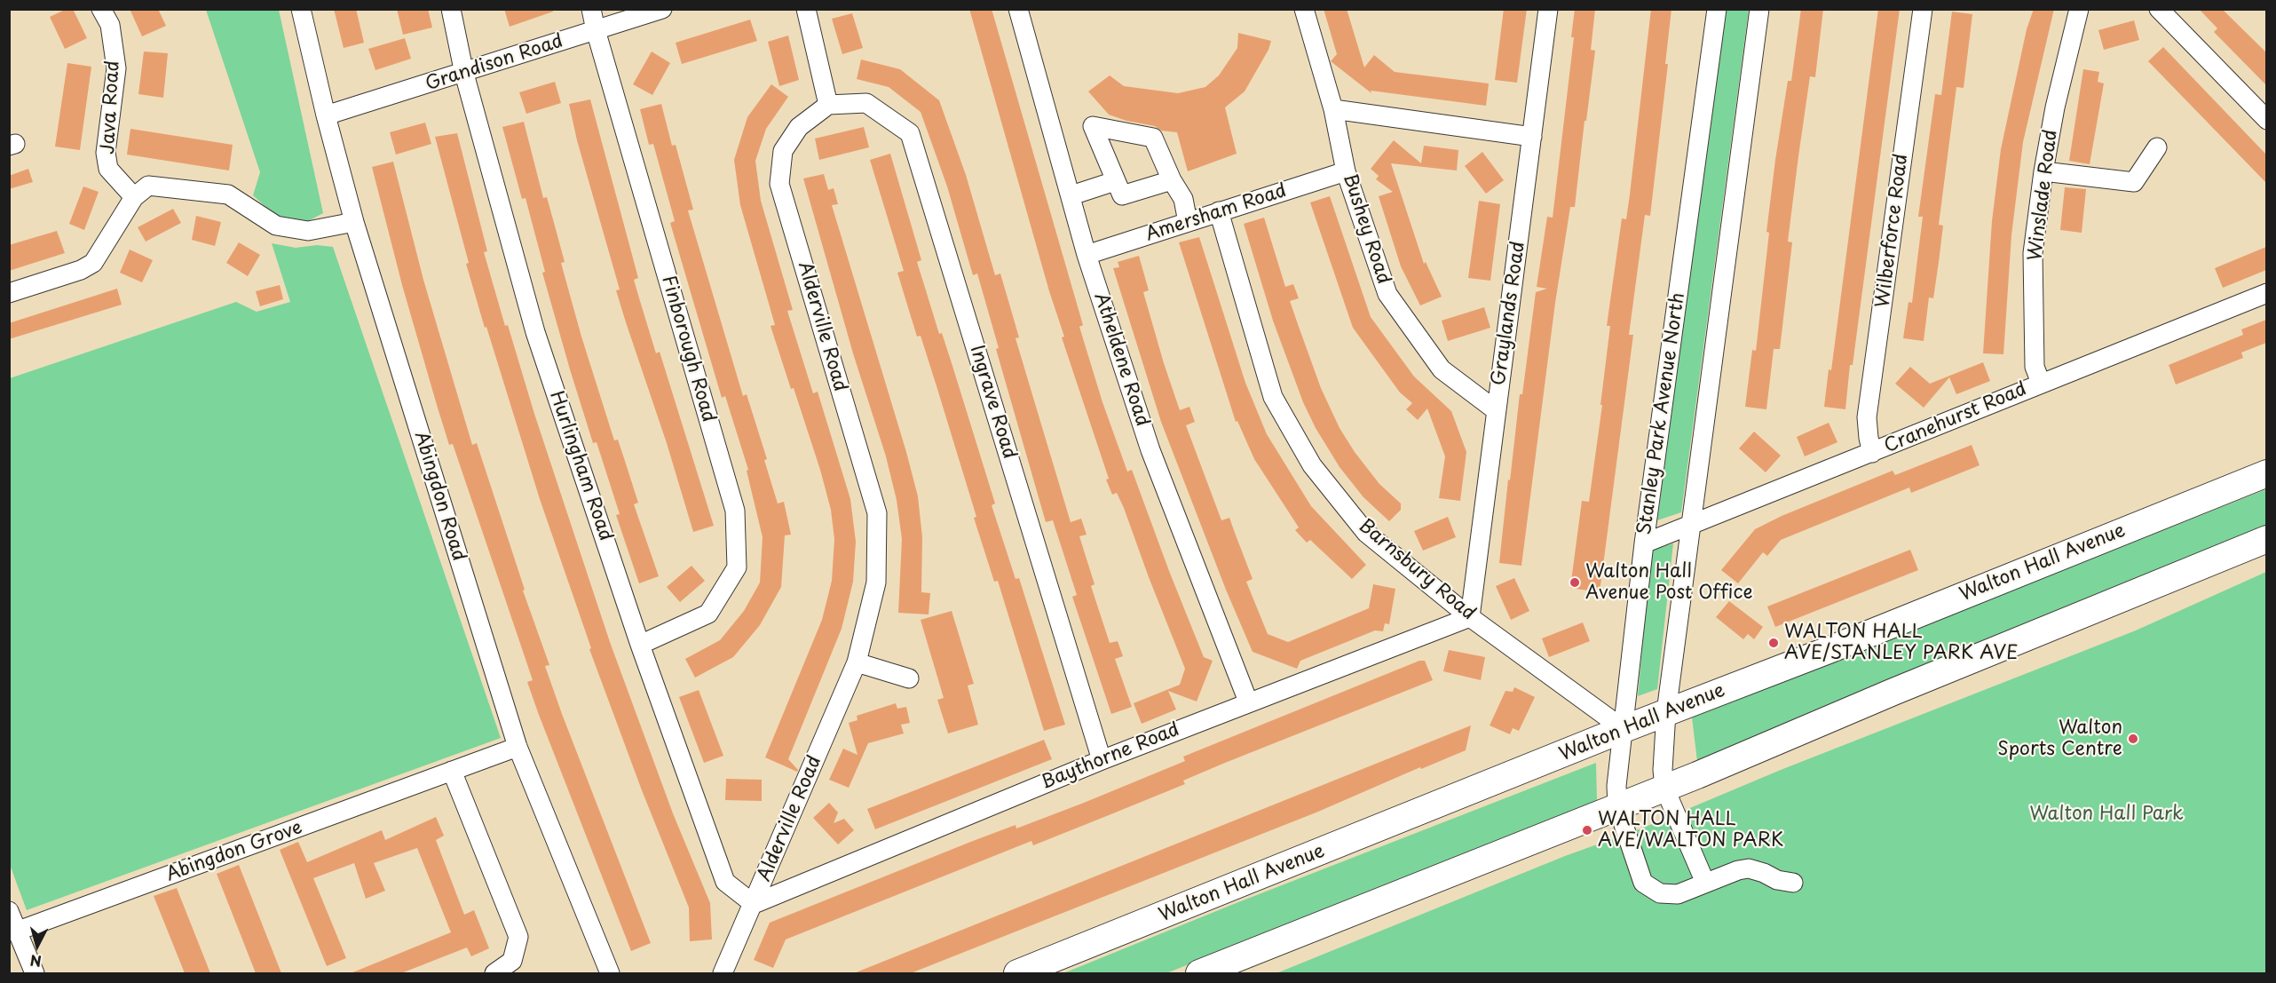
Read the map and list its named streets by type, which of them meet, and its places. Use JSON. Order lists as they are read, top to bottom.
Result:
{
  "streets": {
    "highway": ["Walton Hall Avenue"],
    "street": [
      "Grandison Road",
      "Java Road",
      "Winslade Road",
      "Amersham Road",
      "Bushey Road",
      "Wilberforce Road",
      "Graylands Road",
      "Alderville Road",
      "Finborough Road",
      "Atheldene Road",
      "Ingrave Road",
      "Stanley Park Avenue North",
      "Cranehurst Road",
      "Hurlingham Road",
      "Abingdon Road",
      "Barnsbury Road",
      "Baythorne Road",
      "Abingdon Grove"
    ]
  },
  "crossings": [
    ["Grandison Road", "Finborough Road"],
    ["Grandison Road", "Hurlingham Road"],
    ["Grandison Road", "Abingdon Road"],
    ["Winslade Road", "Cranehurst Road"],
    ["Amersham Road", "Bushey Road"],
    ["Amersham Road", "Atheldene Road"],
    ["Amersham Road", "Barnsbury Road"],
    ["Bushey Road", "Graylands Road"],
    ["Wilberforce Road", "Cranehurst Road"],
    ["Graylands Road", "Barnsbury Road"],
    ["Graylands Road", "Baythorne Road"],
    ["Alderville Road", "Ingrave Road"],
    ["Alderville Road", "Hurlingham Road"],
    ["Alderville Road", "Baythorne Road"],
    ["Finborough Road", "Hurlingham Road"],
    ["Atheldene Road", "Baythorne Road"],
    ["Ingrave Road", "Baythorne Road"],
    ["Stanley Park Avenue North", "Cranehurst Road"],
    ["Stanley Park Avenue North", "Walton Hall Avenue"],
    ["Stanley Park Avenue North", "Barnsbury Road"],
    ["Hurlingham Road", "Baythorne Road"],
    ["Abingdon Road", "Abingdon Grove"],
    ["Walton Hall Avenue", "Barnsbury Road"],
    ["Barnsbury Road", "Baythorne Road"]
  ],
  "parks": ["Walton Hall Park"],
  "places": [
    "Walton Hall Avenue Post Office",
    "WALTON HALL AVE/STANLEY PARK AVE",
    "Walton Sports Centre",
    "WALTON HALL AVE/WALTON PARK"
  ],
  "north": "bottom"
}
